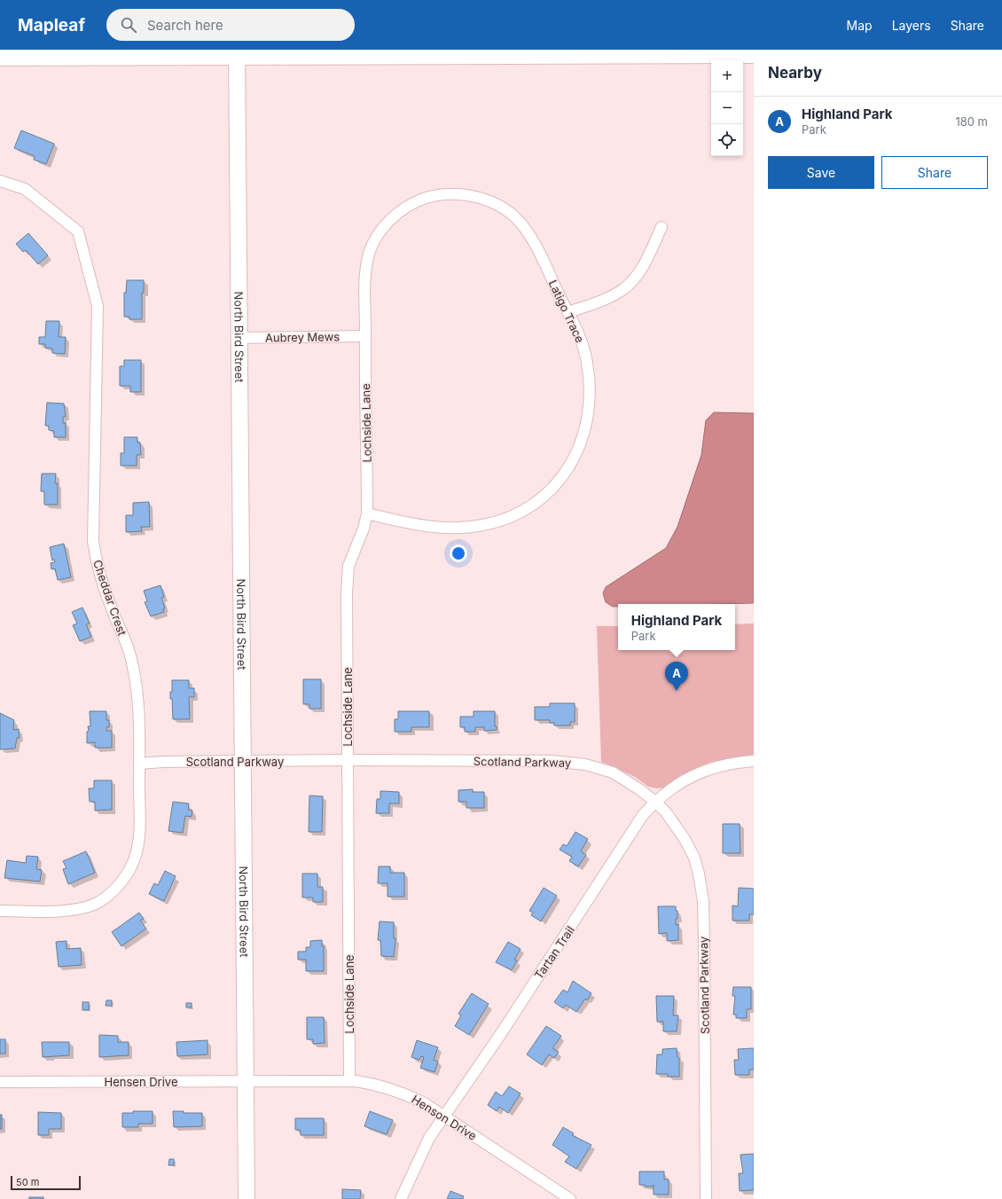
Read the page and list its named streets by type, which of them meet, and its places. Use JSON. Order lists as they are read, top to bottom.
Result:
{
  "streets": {
    "street": [
      "Latigo Trace",
      "North Bird Street",
      "Aubrey Mews",
      "Lochside Lane",
      "Cheddar Crest",
      "Scotland Parkway",
      "Tartan Trail",
      "Hensen Drive",
      "Henson Drive"
    ]
  },
  "crossings": [
    ["Latigo Trace", "Aubrey Mews"],
    ["Latigo Trace", "Lochside Lane"],
    ["North Bird Street", "Aubrey Mews"],
    ["North Bird Street", "Scotland Parkway"],
    ["North Bird Street", "Hensen Drive"],
    ["Aubrey Mews", "Lochside Lane"],
    ["Lochside Lane", "Scotland Parkway"],
    ["Lochside Lane", "Henson Drive"],
    ["Cheddar Crest", "Scotland Parkway"],
    ["Scotland Parkway", "Tartan Trail"],
    ["Tartan Trail", "Henson Drive"],
    ["Hensen Drive", "Henson Drive"]
  ],
  "scale_bar": "50 m",
  "page": {
    "header": "Mapleaf",
    "search": "Search here",
    "nav": ["Map", "Layers", "Share"],
    "heading": "Nearby",
    "map_buttons": ["+", "−"],
    "list": [
      {
        "mark": "A",
        "name": "Highland Park",
        "note": "Park",
        "value": "180 m"
      }
    ],
    "buttons": ["Save", "Share"],
    "popup": ["Highland Park", "Park"],
    "pins": "A",
    "scale": "50 m"
  }
}
